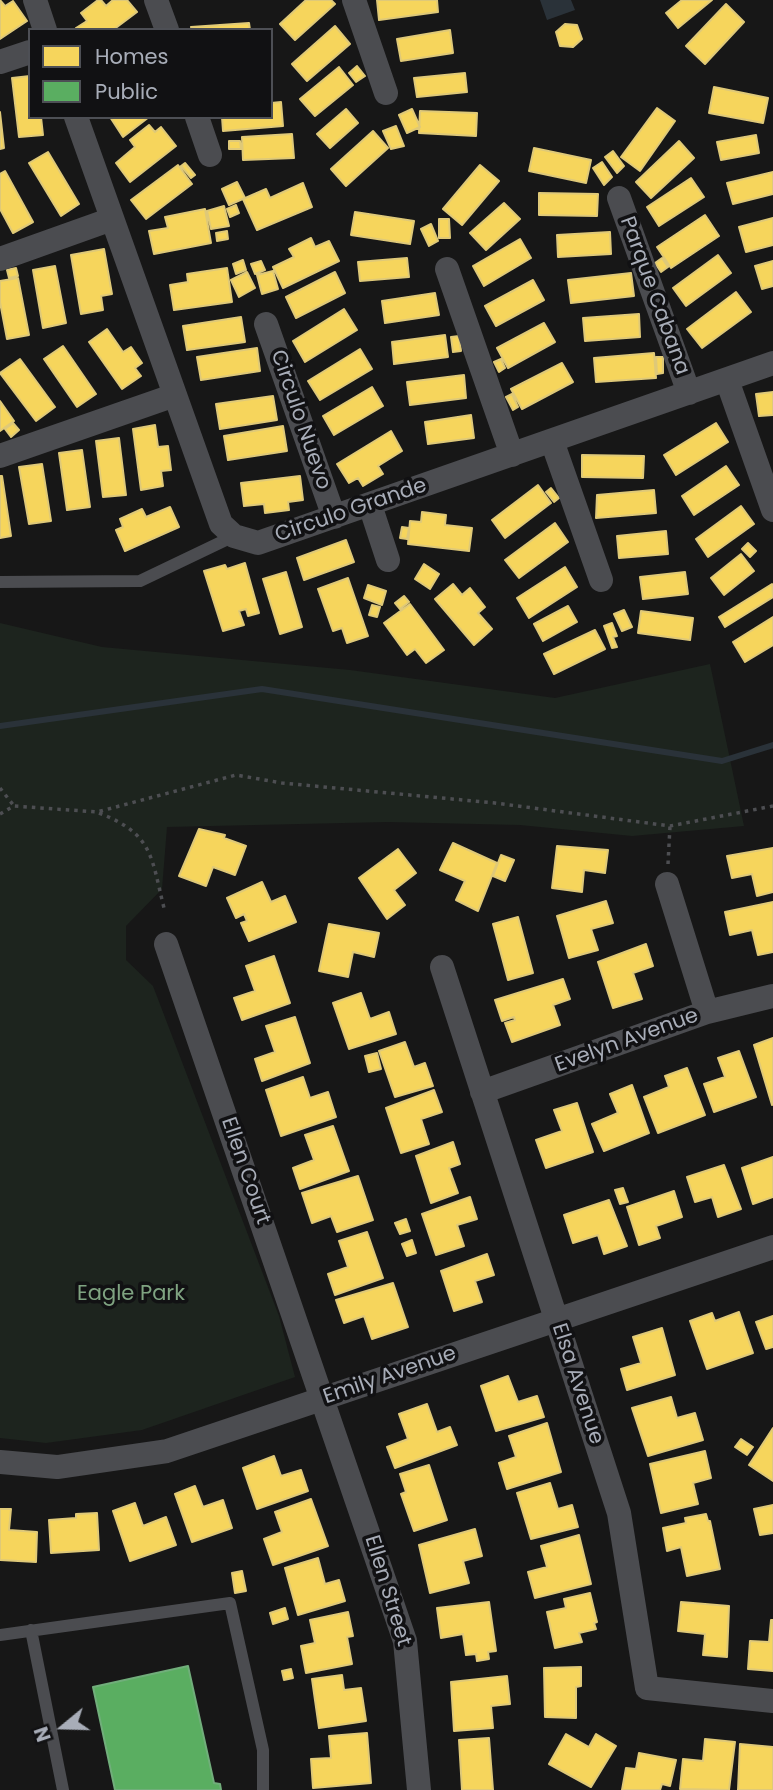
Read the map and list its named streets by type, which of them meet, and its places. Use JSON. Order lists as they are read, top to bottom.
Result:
{
  "streets": {
    "street": [
      "Parque Cabana",
      "Circulo Nuevo",
      "Circulo Grande",
      "Evelyn Avenue",
      "Ellen Court",
      "Emily Avenue",
      "Elsa Avenue",
      "Ellen Street"
    ]
  },
  "crossings": [
    ["Parque Cabana", "Circulo Grande"],
    ["Circulo Nuevo", "Circulo Grande"],
    ["Evelyn Avenue", "Elsa Avenue"],
    ["Ellen Court", "Emily Avenue"],
    ["Ellen Court", "Ellen Street"],
    ["Emily Avenue", "Elsa Avenue"],
    ["Emily Avenue", "Ellen Street"]
  ],
  "parks": ["Eagle Park"],
  "legend": ["Homes", "Public"],
  "north": "left"
}
